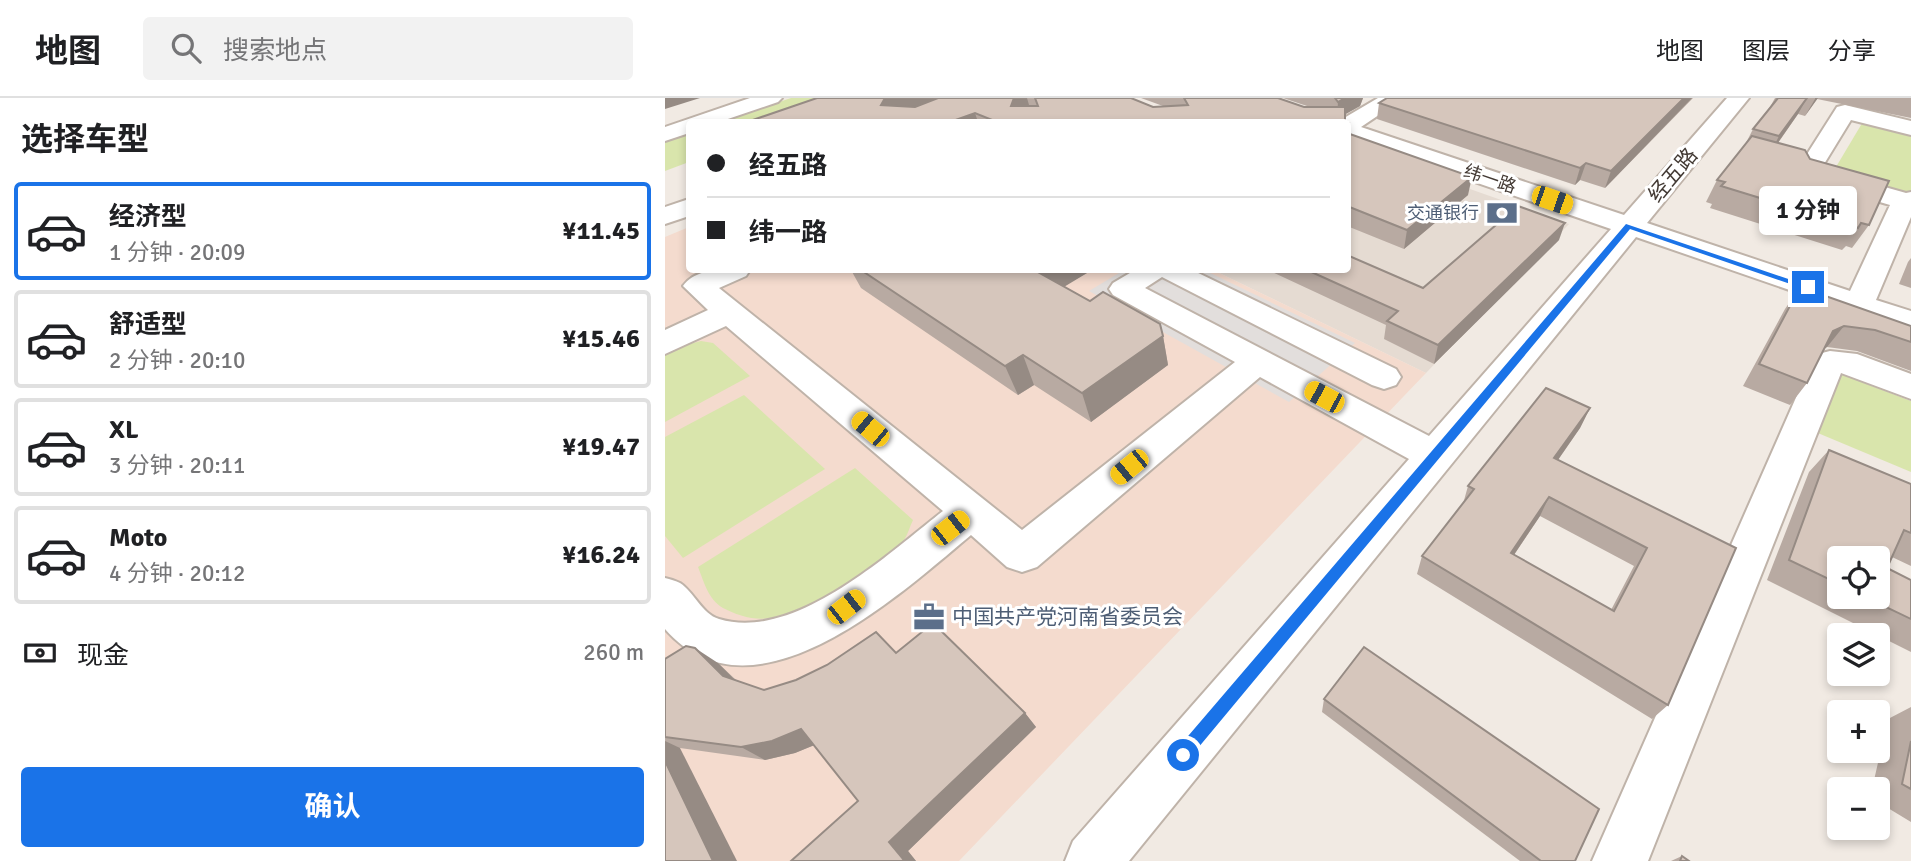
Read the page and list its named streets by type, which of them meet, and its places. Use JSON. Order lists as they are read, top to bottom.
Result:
{
  "streets": {
    "street": ["经五路", "纬一路"]
  },
  "crossings": [
    ["经五路", "纬一路"]
  ],
  "places": {
    "bank": ["交通银行"],
    "office": ["中国共产党河南省委员会"]
  },
  "page": {
    "header": "地图",
    "search": "搜索地点",
    "nav": ["地图", "图层", "分享"],
    "heading": "选择车型",
    "banner": ["经五路", "纬一路"],
    "list": [
      {
        "name": "经济型",
        "note": "1 分钟 · 20:09",
        "value": "¥11.45"
      },
      {
        "name": "舒适型",
        "note": "2 分钟 · 20:10",
        "value": "¥15.46"
      },
      {
        "name": "XL",
        "note": "3 分钟 · 20:11",
        "value": "¥19.47"
      },
      {
        "name": "Moto",
        "note": "4 分钟 · 20:12",
        "value": "¥16.24"
      }
    ],
    "bubble": "1 分钟",
    "map_buttons": ["+", "−"],
    "pay": ["现金", "260 m"],
    "buttons": "确认"
  }
}
